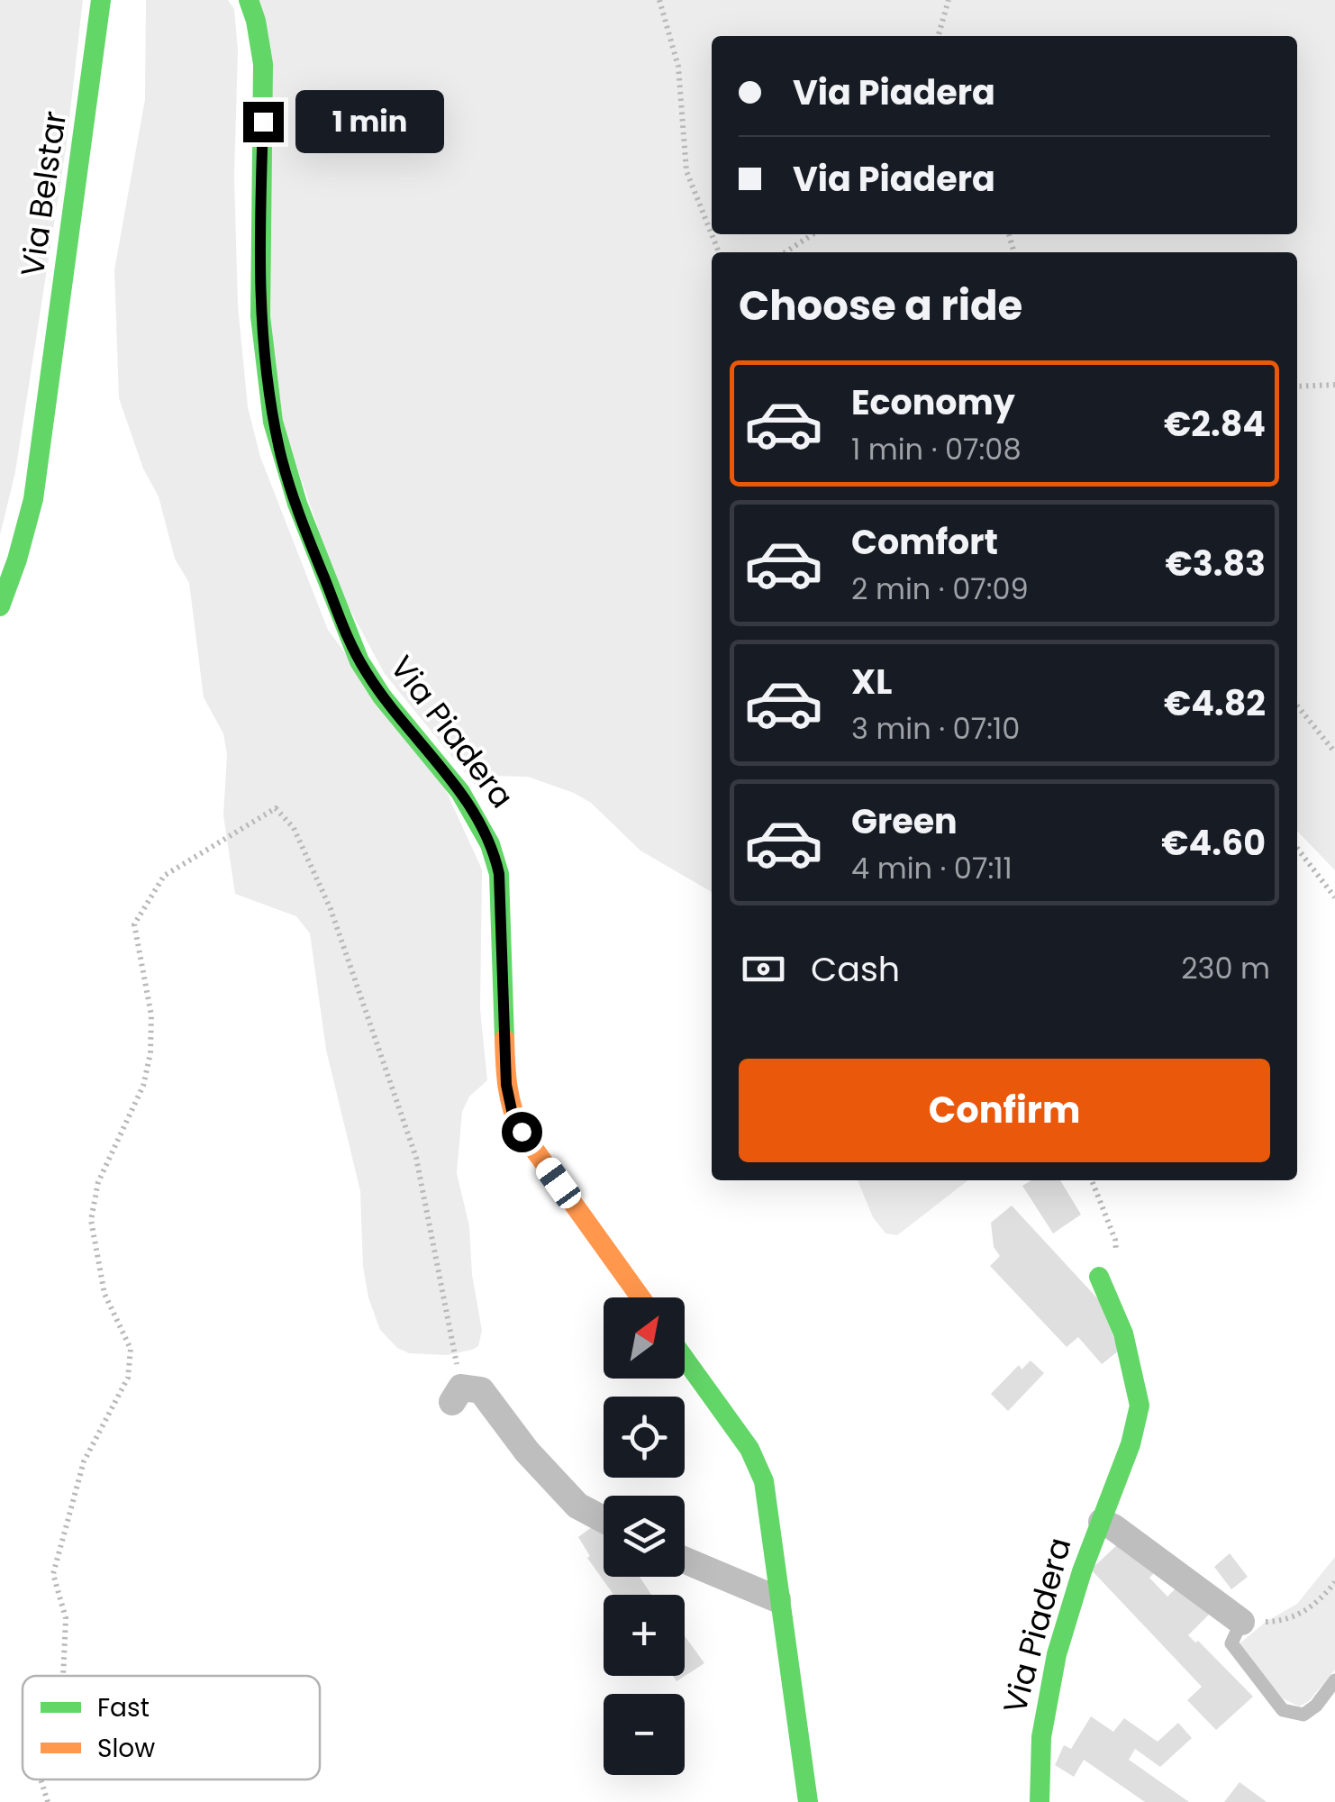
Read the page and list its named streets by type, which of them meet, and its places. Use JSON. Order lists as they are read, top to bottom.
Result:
{
  "streets": {
    "street": ["Via Belstar", "Via Piadera"]
  },
  "legend": ["Fast", "Slow"],
  "north": "top right",
  "page": {
    "banner": ["Via Piadera", "Via Piadera"],
    "bubble": "1 min",
    "heading": "Choose a ride",
    "list": [
      {
        "name": "Economy",
        "note": "1 min · 07:08",
        "value": "€2.84"
      },
      {
        "name": "Comfort",
        "note": "2 min · 07:09",
        "value": "€3.83"
      },
      {
        "name": "XL",
        "note": "3 min · 07:10",
        "value": "€4.82"
      },
      {
        "name": "Green",
        "note": "4 min · 07:11",
        "value": "€4.60"
      }
    ],
    "pay": ["Cash", "230 m"],
    "buttons": "Confirm",
    "map_buttons": ["+", "−"]
  }
}
